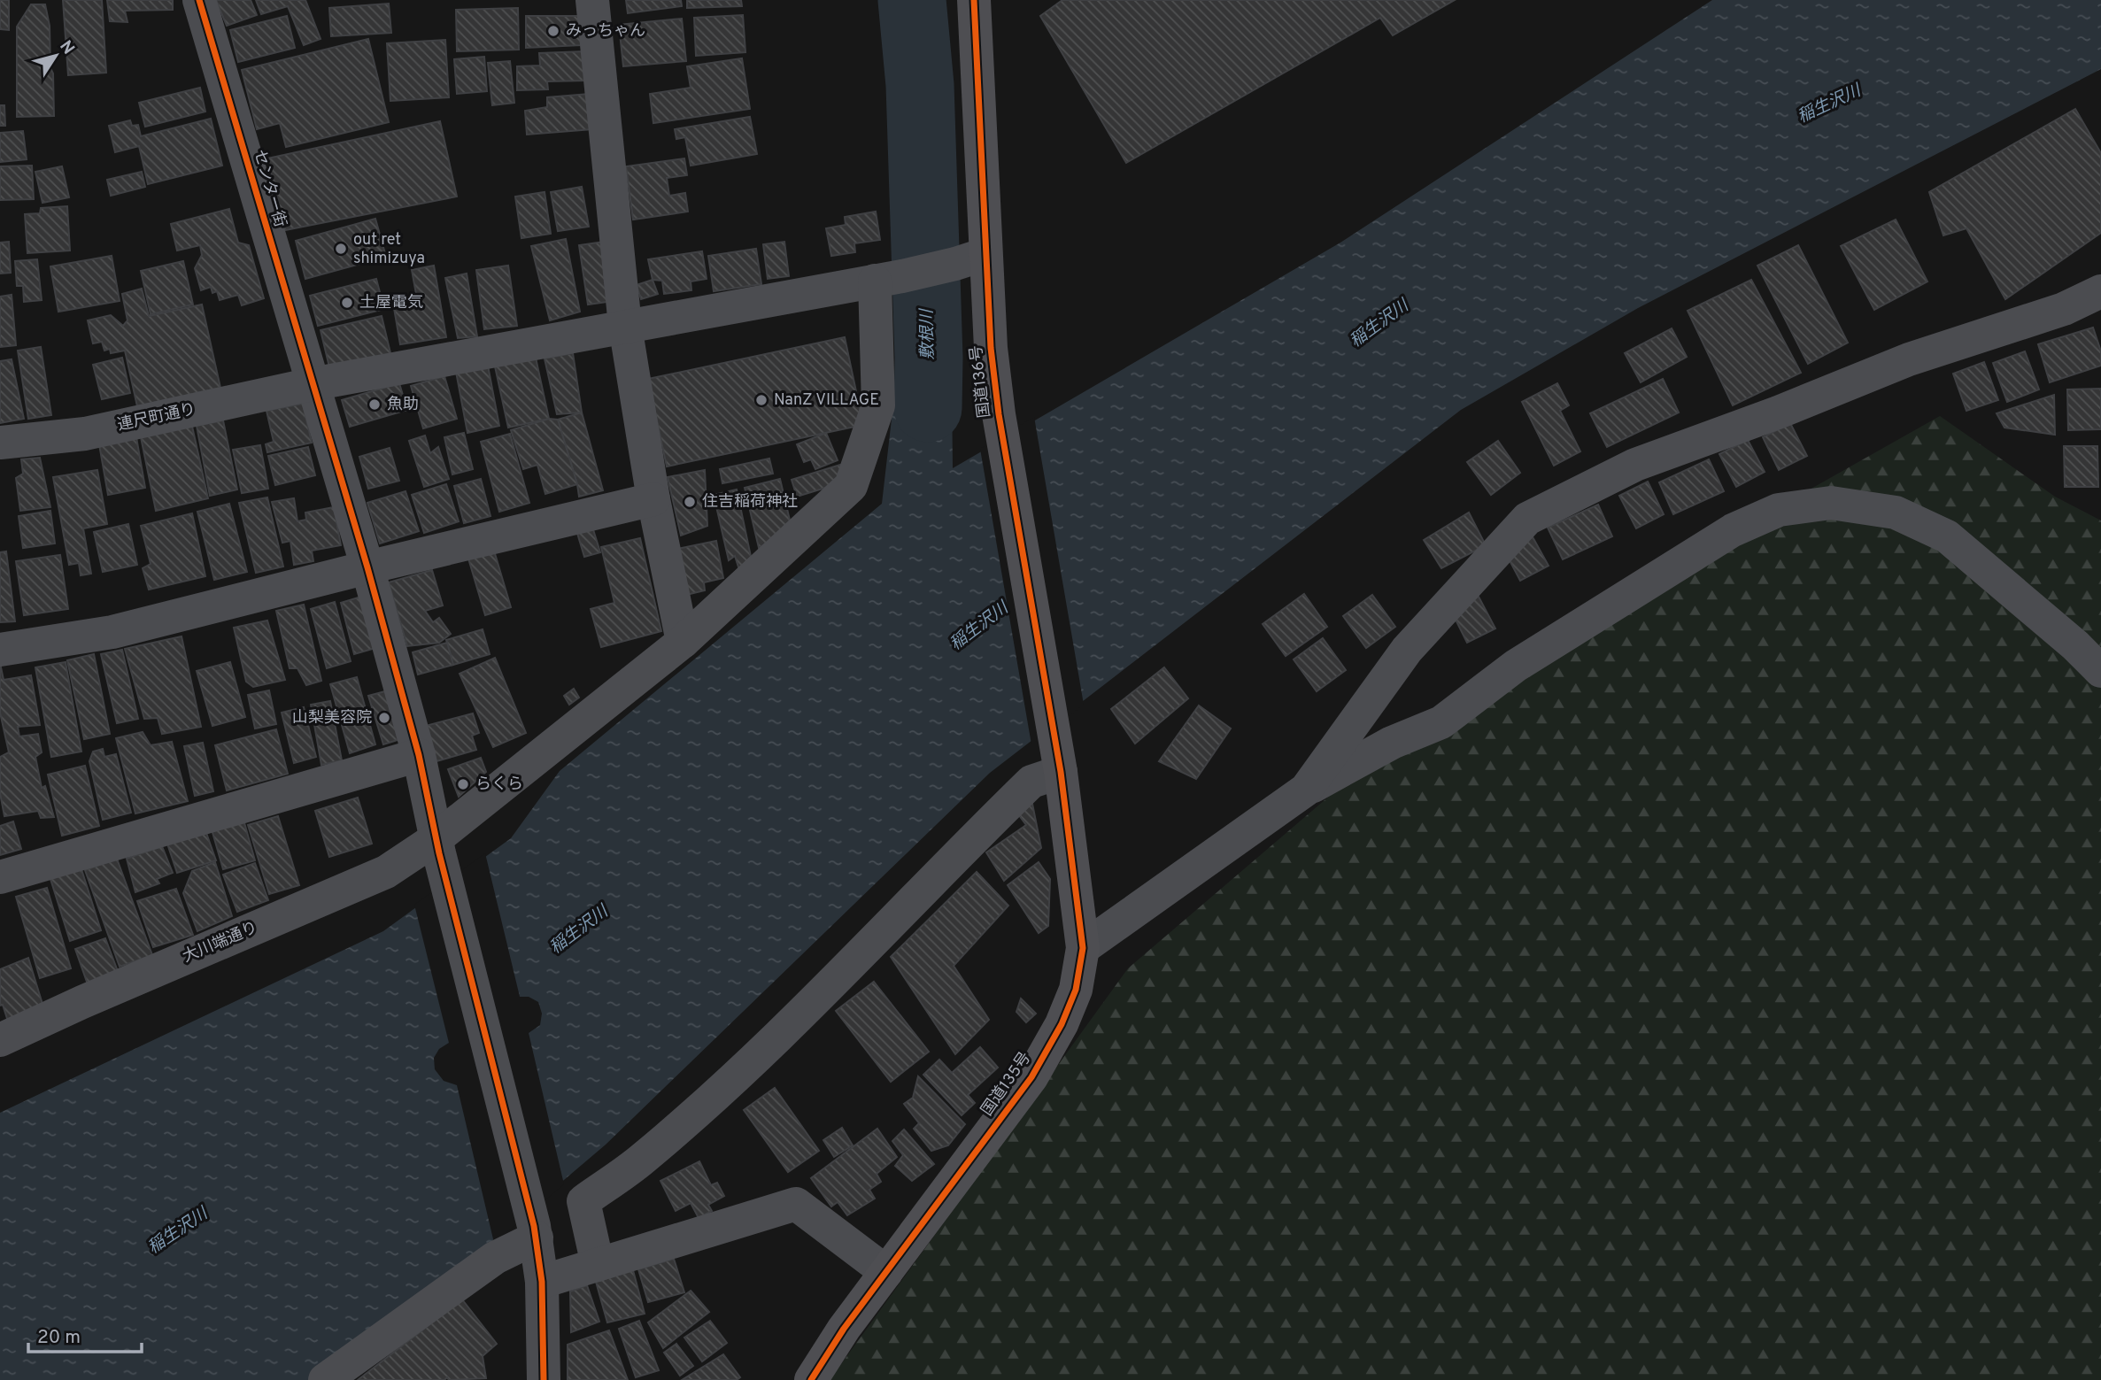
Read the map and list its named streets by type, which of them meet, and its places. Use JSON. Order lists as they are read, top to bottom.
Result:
{
  "streets": {
    "highway": ["国道136号", "国道135号"],
    "street": ["センター街", "連尺町通り", "大川端通り"]
  },
  "crossings": [
    ["センター街", "連尺町通り"],
    ["センター街", "大川端通り"],
    ["国道136号", "連尺町通り"],
    ["国道136号", "国道135号"],
    ["連尺町通り", "大川端通り"]
  ],
  "water": ["稲生沢川", "敷根川"],
  "places": [
    "みっちゃん",
    "out ret shimizuya",
    "土屋電気",
    "NanZ VILLAGE",
    "魚助",
    "住吉稲荷神社",
    "山梨美容院",
    "らくら"
  ],
  "scale_bar": "20 m",
  "north": "top right"
}
